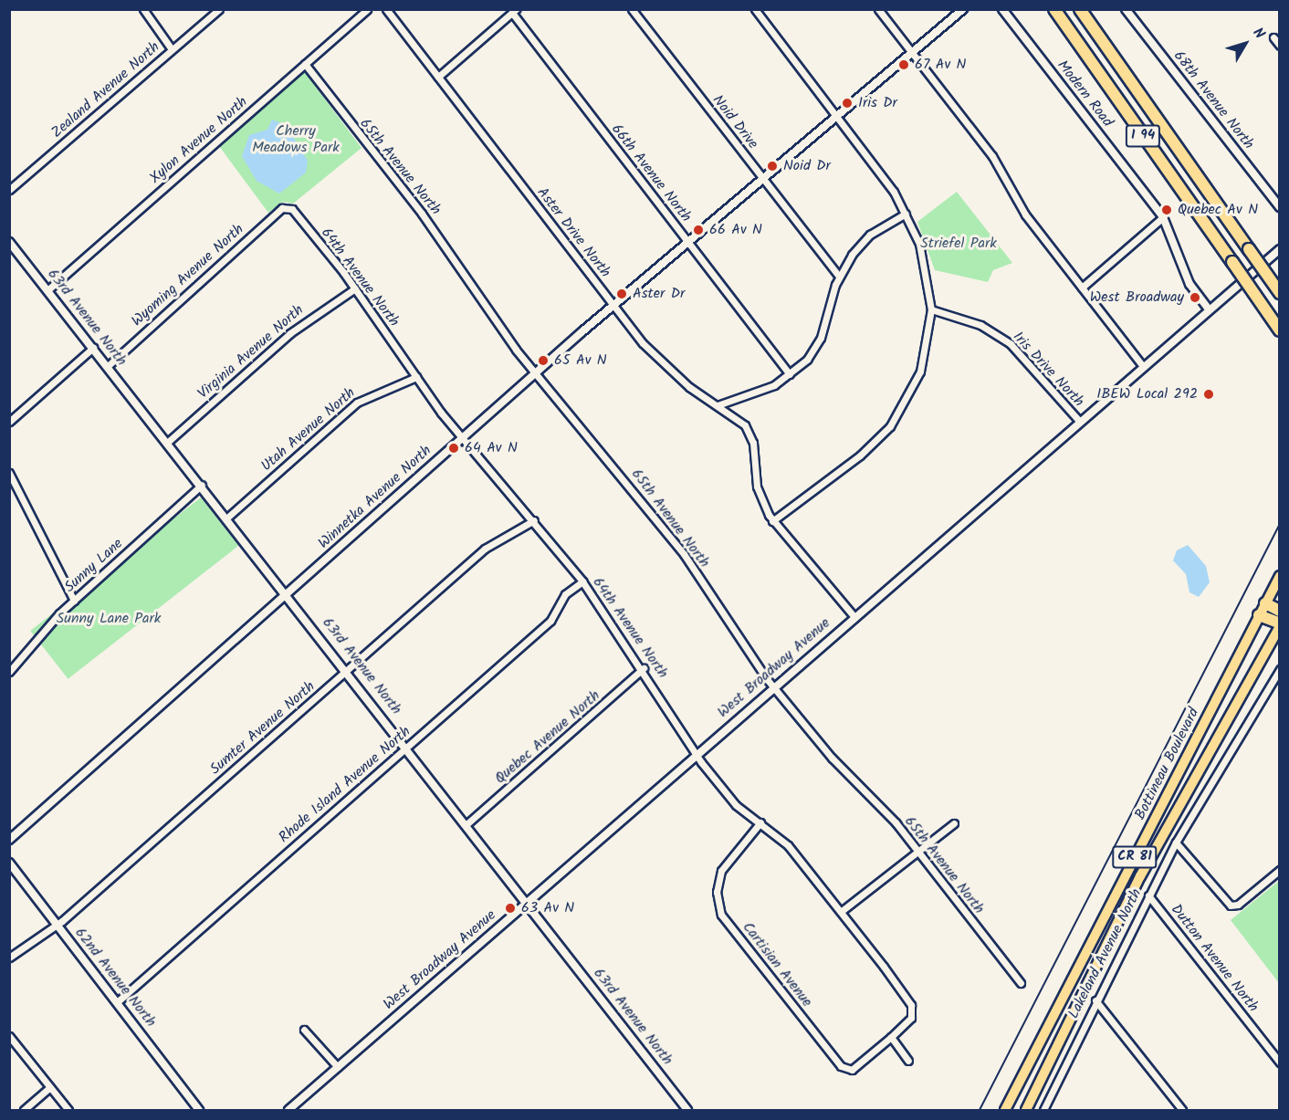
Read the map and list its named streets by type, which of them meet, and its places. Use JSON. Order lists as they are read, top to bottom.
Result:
{
  "streets": {
    "highway": ["I 94", "Bottineau Boulevard", "CR 81"],
    "street": [
      "Zealand Avenue North",
      "Modern Road",
      "68th Avenue North",
      "Noid Drive",
      "Xylon Avenue North",
      "65th Avenue North",
      "66th Avenue North",
      "Aster Drive North",
      "Wyoming Avenue North",
      "64th Avenue North",
      "63rd Avenue North",
      "Virginia Avenue North",
      "Iris Drive North",
      "Utah Avenue North",
      "Winnetka Avenue North",
      "Sunny Lane",
      "West Broadway Avenue",
      "Sumter Avenue North",
      "Quebec Avenue North",
      "Rhode Island Avenue North",
      "Lakeland Avenue North",
      "Dutton Avenue North",
      "Cartisian Avenue",
      "62nd Avenue North"
    ]
  },
  "crossings": [
    ["Modern Road", "West Broadway Avenue"],
    ["Noid Drive", "Winnetka Avenue North"],
    ["Xylon Avenue North", "65th Avenue North"],
    ["Xylon Avenue North", "63rd Avenue North"],
    ["65th Avenue North", "Winnetka Avenue North"],
    ["65th Avenue North", "West Broadway Avenue"],
    ["66th Avenue North", "Winnetka Avenue North"],
    ["Aster Drive North", "Winnetka Avenue North"],
    ["Aster Drive North", "West Broadway Avenue"],
    ["Wyoming Avenue North", "64th Avenue North"],
    ["Wyoming Avenue North", "63rd Avenue North"],
    ["64th Avenue North", "Virginia Avenue North"],
    ["64th Avenue North", "Utah Avenue North"],
    ["64th Avenue North", "Winnetka Avenue North"],
    ["64th Avenue North", "West Broadway Avenue"],
    ["64th Avenue North", "Sumter Avenue North"],
    ["64th Avenue North", "Quebec Avenue North"],
    ["64th Avenue North", "Rhode Island Avenue North"],
    ["64th Avenue North", "Cartisian Avenue"],
    ["63rd Avenue North", "Virginia Avenue North"],
    ["63rd Avenue North", "Utah Avenue North"],
    ["63rd Avenue North", "Winnetka Avenue North"],
    ["63rd Avenue North", "Sunny Lane"],
    ["63rd Avenue North", "West Broadway Avenue"],
    ["63rd Avenue North", "Sumter Avenue North"],
    ["63rd Avenue North", "Quebec Avenue North"],
    ["63rd Avenue North", "Rhode Island Avenue North"],
    ["Iris Drive North", "West Broadway Avenue"],
    ["Sumter Avenue North", "62nd Avenue North"],
    ["Rhode Island Avenue North", "62nd Avenue North"],
    ["Lakeland Avenue North", "Dutton Avenue North"]
  ],
  "parks": ["Cherry Meadows Park", "Striefel Park", "Sunny Lane Park"],
  "places": [
    "67 Av N",
    "Iris Dr",
    "Noid Dr",
    "Quebec Av N",
    "66 Av N",
    "Aster Dr",
    "West Broadway",
    "65 Av N",
    "IBEW Local 292",
    "64 Av N",
    "63 Av N"
  ],
  "north": "top right"
}
